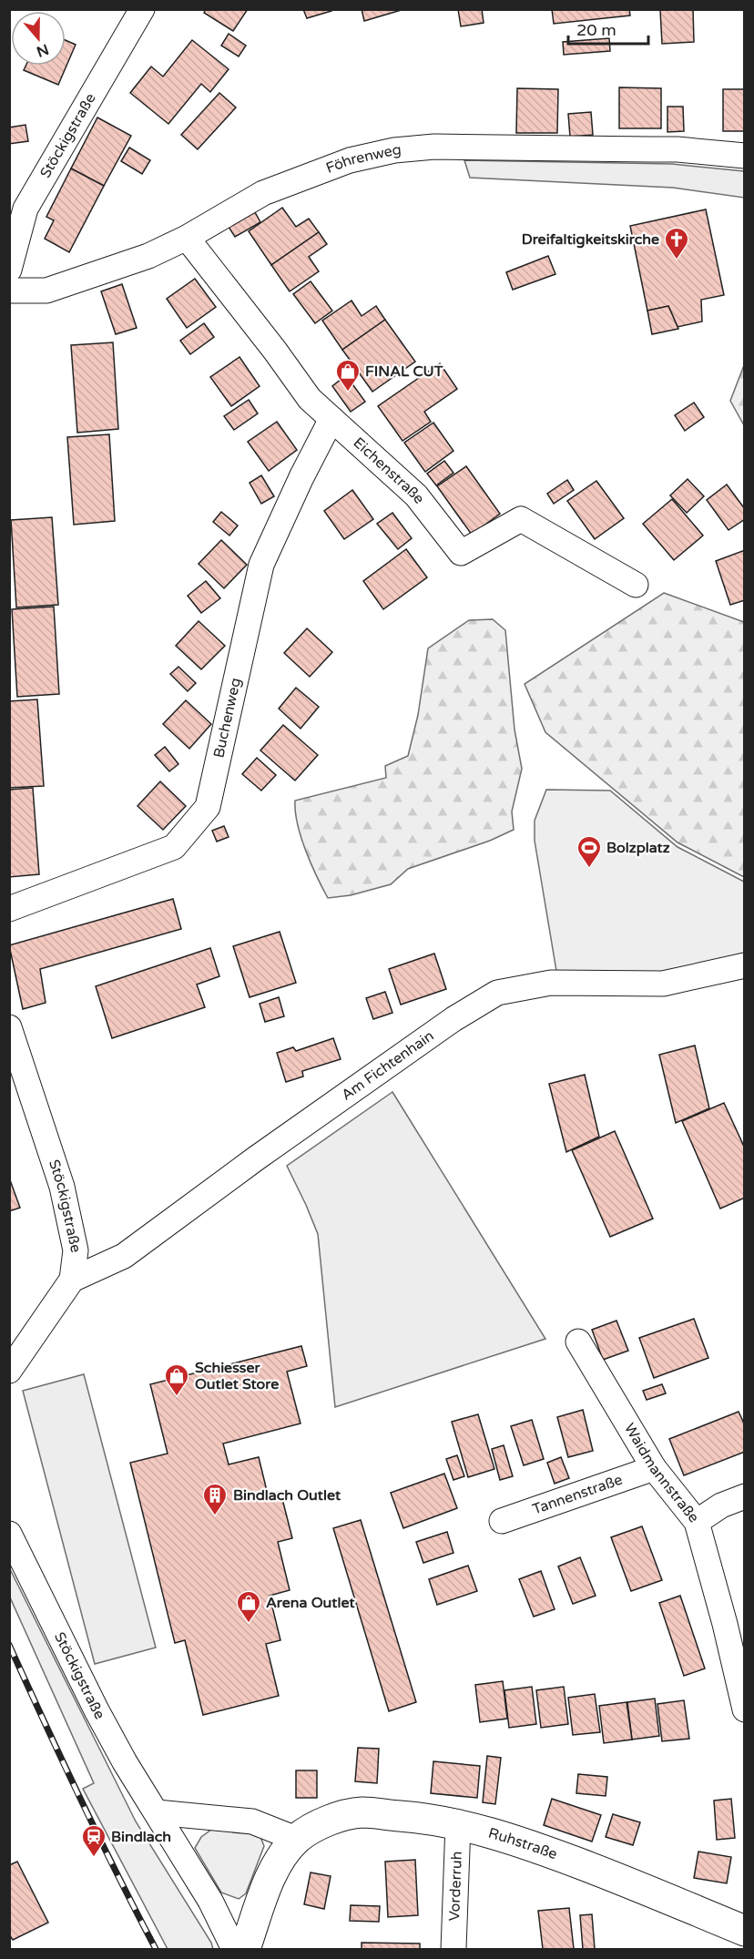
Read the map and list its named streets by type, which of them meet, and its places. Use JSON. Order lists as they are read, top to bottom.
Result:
{
  "streets": {
    "street": [
      "Stöckigstraße",
      "Föhrenweg",
      "Eichenstraße",
      "Buchenweg",
      "Am Fichtenhain",
      "Waidmannstraße",
      "Tannenstraße",
      "Ruhstraße",
      "Vorderruh"
    ]
  },
  "crossings": [
    ["Stöckigstraße", "Am Fichtenhain"],
    ["Föhrenweg", "Eichenstraße"],
    ["Eichenstraße", "Buchenweg"],
    ["Waidmannstraße", "Tannenstraße"],
    ["Ruhstraße", "Vorderruh"]
  ],
  "places": {
    "church": ["Dreifaltigkeitskirche"],
    "shop": ["FINAL CUT", "Schiesser Outlet Store", "Arena Outlet"],
    "sports": ["Bolzplatz"],
    "building": ["Bindlach Outlet"],
    "station": ["Bindlach"]
  },
  "scale_bar": "20 m",
  "north": "bottom"
}
